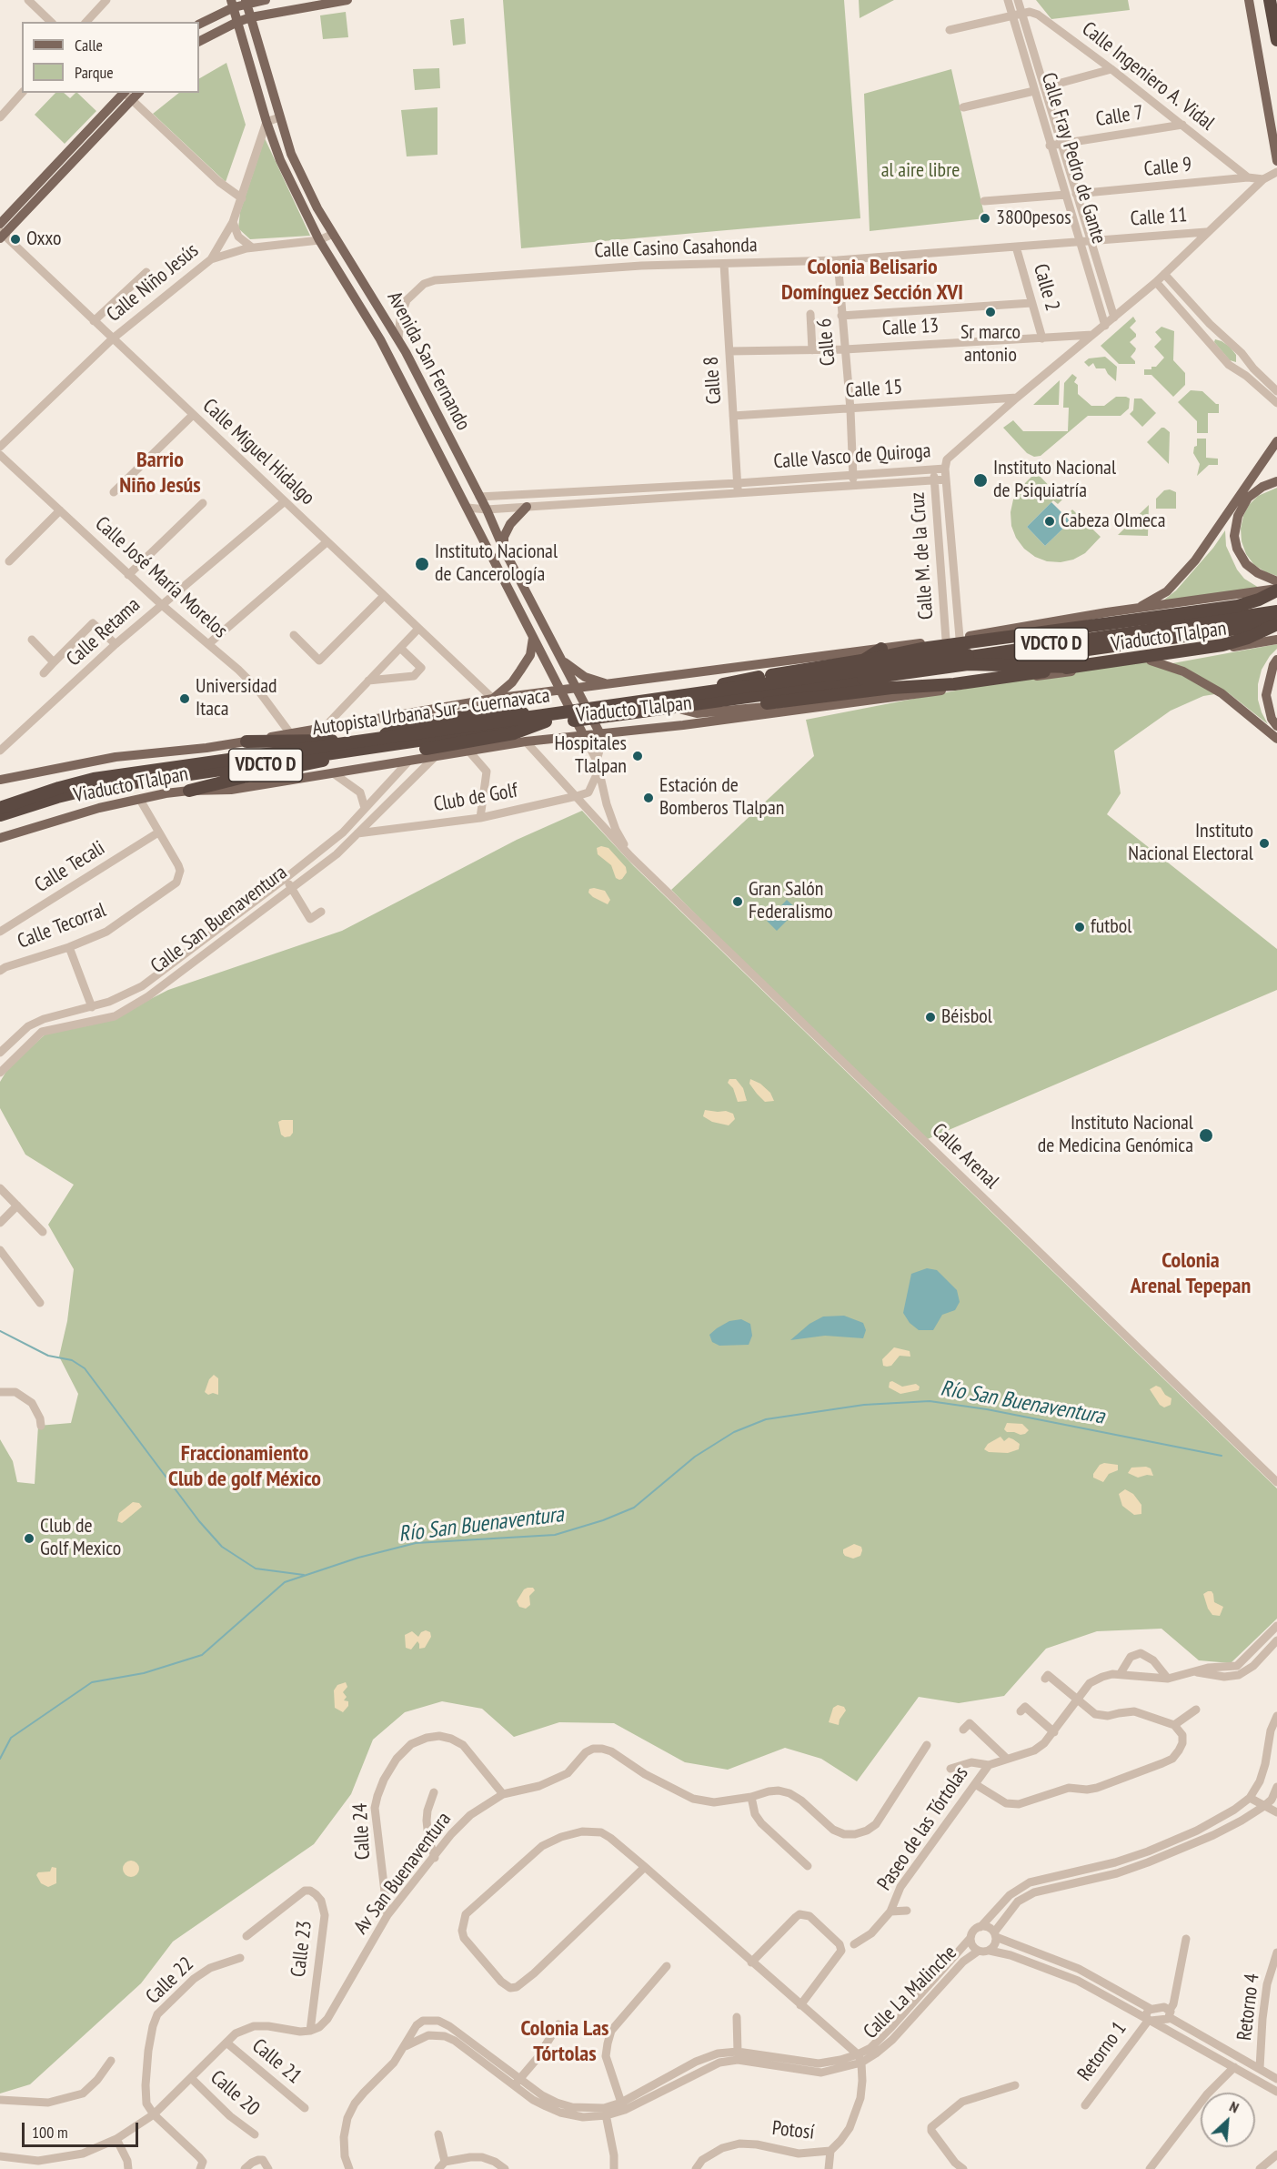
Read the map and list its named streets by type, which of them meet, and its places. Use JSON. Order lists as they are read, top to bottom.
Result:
{
  "streets": {
    "highway": ["Viaducto Tlalpan", "VDCTO D", "Autopista Urbana Sur - Cuernavaca"],
    "main road": ["Avenida San Fernando"],
    "street": [
      "Calle Ingeniero A. Vidal",
      "Calle 7",
      "Calle Fray Pedro de Gante",
      "Calle 9",
      "Calle 11",
      "Calle Casino Casahonda",
      "Calle Niño Jesús",
      "Calle 2",
      "Calle 13",
      "Calle 6",
      "Calle 8",
      "Calle 15",
      "Calle Miguel Hidalgo",
      "Calle Vasco de Quiroga",
      "Calle M. de la Cruz",
      "Calle José María Morelos",
      "Calle Retama",
      "Club de Golf",
      "Calle Tecali",
      "Calle San Buenaventura",
      "Calle Tecorral",
      "Calle Arenal",
      "Paseo de las Tórtolas",
      "Calle 24",
      "Av San Buenaventura",
      "Calle 23",
      "Calle 22",
      "Calle La Malinche",
      "Retorno 4",
      "Retorno 1",
      "Calle 21",
      "Calle 20",
      "Potosí"
    ]
  },
  "crossings": [
    ["Calle Ingeniero A. Vidal", "Calle 7"],
    ["Calle Ingeniero A. Vidal", "Calle Fray Pedro de Gante"],
    ["Calle Ingeniero A. Vidal", "Calle 9"],
    ["Calle 7", "Calle Fray Pedro de Gante"],
    ["Calle Fray Pedro de Gante", "Calle 9"],
    ["Calle Fray Pedro de Gante", "Calle 11"],
    ["Calle Fray Pedro de Gante", "Calle Vasco de Quiroga"],
    ["Calle 9", "Calle Vasco de Quiroga"],
    ["Calle 11", "Calle Casino Casahonda"],
    ["Calle 11", "Calle 2"],
    ["Calle 11", "Calle Vasco de Quiroga"],
    ["Calle Casino Casahonda", "Calle 2"],
    ["Calle Casino Casahonda", "Calle 6"],
    ["Calle Casino Casahonda", "Avenida San Fernando"],
    ["Calle Casino Casahonda", "Calle 8"],
    ["Calle Niño Jesús", "Avenida San Fernando"],
    ["Calle Niño Jesús", "Calle Miguel Hidalgo"],
    ["Calle 2", "Calle 13"],
    ["Calle 13", "Calle 6"],
    ["Calle 13", "Calle 8"],
    ["Calle 13", "Calle Vasco de Quiroga"],
    ["Calle 6", "Calle 15"],
    ["Calle 6", "Calle Vasco de Quiroga"],
    ["Avenida San Fernando", "Calle Vasco de Quiroga"],
    ["Avenida San Fernando", "Viaducto Tlalpan"],
    ["Calle 8", "Calle 15"],
    ["Calle 8", "Calle Vasco de Quiroga"],
    ["Calle 15", "Calle Vasco de Quiroga"],
    ["Calle Miguel Hidalgo", "Calle Retama"],
    ["Calle Miguel Hidalgo", "Viaducto Tlalpan"],
    ["Calle Vasco de Quiroga", "Calle M. de la Cruz"],
    ["Calle M. de la Cruz", "Viaducto Tlalpan"],
    ["Calle José María Morelos", "Calle Retama"],
    ["Calle José María Morelos", "Viaducto Tlalpan"],
    ["Viaducto Tlalpan", "Autopista Urbana Sur - Cuernavaca"],
    ["Viaducto Tlalpan", "Calle San Buenaventura"],
    ["Club de Golf", "Calle San Buenaventura"],
    ["Calle Tecali", "Calle Tecorral"],
    ["Calle 24", "Av San Buenaventura"],
    ["Av San Buenaventura", "Calle 23"],
    ["Calle La Malinche", "Potosí"]
  ],
  "districts": [
    "Colonia Belisario Domínguez Sección XVI",
    "Barrio Niño Jesús",
    "Colonia Arenal Tepepan",
    "Fraccionamiento Club de golf México",
    "Colonia Las Tórtolas"
  ],
  "water": ["Río San Buenaventura"],
  "parks": ["al aire libre"],
  "places": [
    "3800pesos",
    "Oxxo",
    "Sr marco antonio",
    "Instituto Nacional de Psiquiatría",
    "Cabeza Olmeca",
    "Instituto Nacional de Cancerología",
    "Universidad Itaca",
    "Hospitales Tlalpan",
    "Estación de Bomberos Tlalpan",
    "Instituto Nacional Electoral",
    "Gran Salón Federalismo",
    "futbol",
    "Béisbol",
    "Instituto Nacional de Medicina Genómica",
    "Club de Golf Mexico"
  ],
  "legend": ["Calle", "Parque"],
  "scale_bar": "100 m",
  "north": "top right"
}
